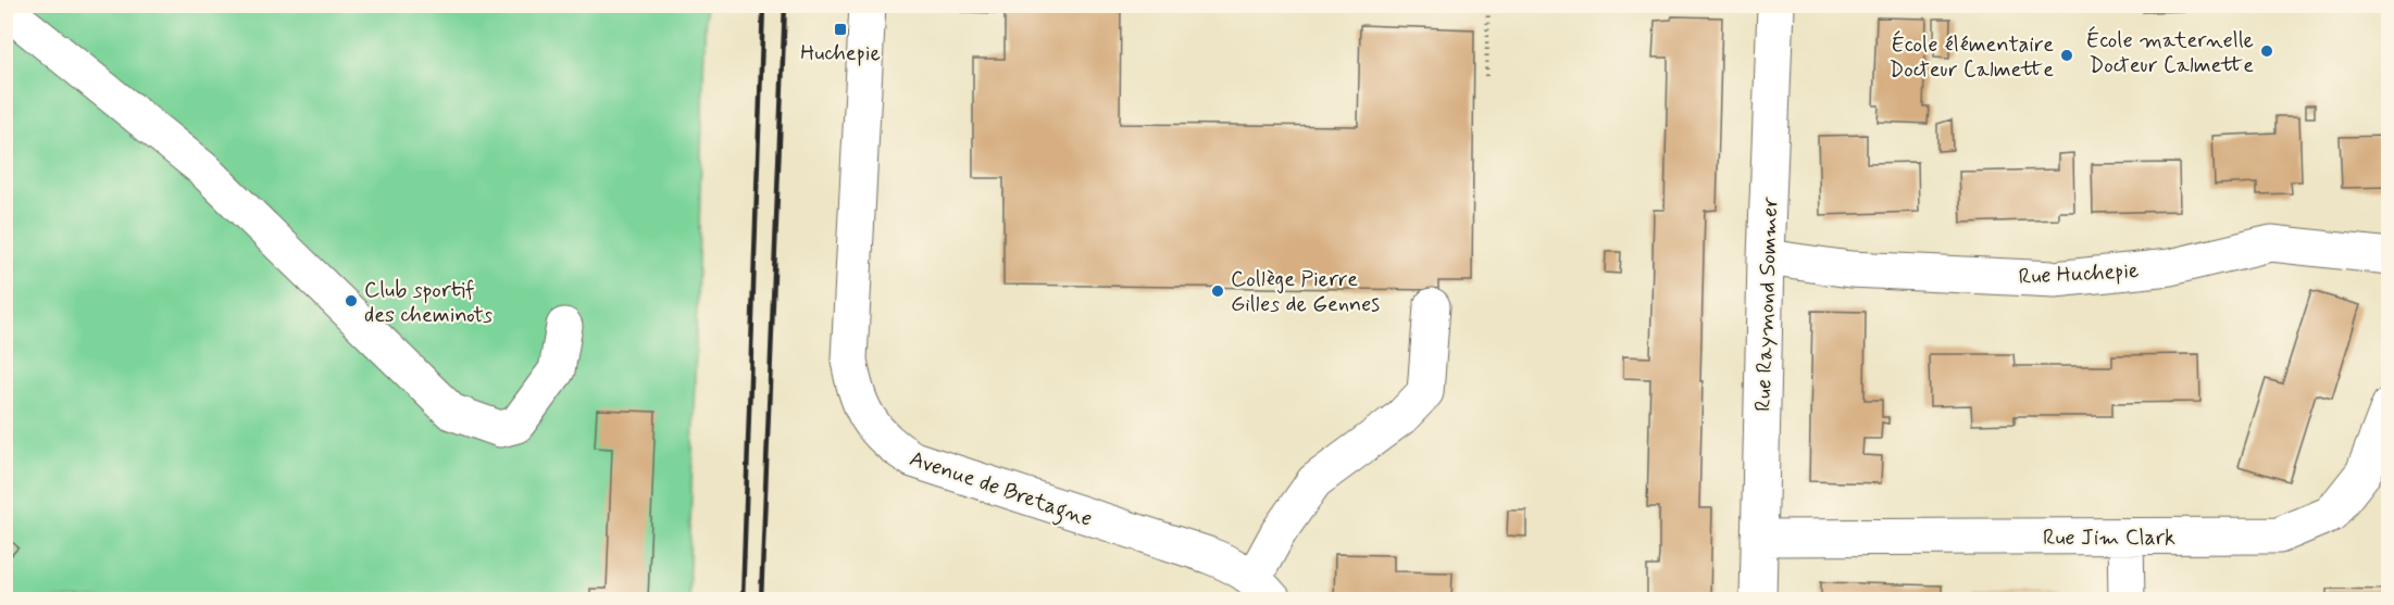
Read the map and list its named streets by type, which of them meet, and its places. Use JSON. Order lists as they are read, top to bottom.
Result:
{
  "streets": {
    "street": [
      "Rue Huchepie",
      "Rue Raymond Sommer",
      "Avenue de Bretagne",
      "Rue Jim Clark"
    ]
  },
  "crossings": [
    ["Rue Huchepie", "Rue Raymond Sommer"],
    ["Rue Raymond Sommer", "Rue Jim Clark"]
  ],
  "places": {
    "transit": ["Huchepie"],
    "other": [
      "École maternelle Docteur Calmette",
      "École élémentaire Docteur Calmette",
      "Collège Pierre Gilles de Gennes",
      "Club sportif des cheminots"
    ]
  }
}
